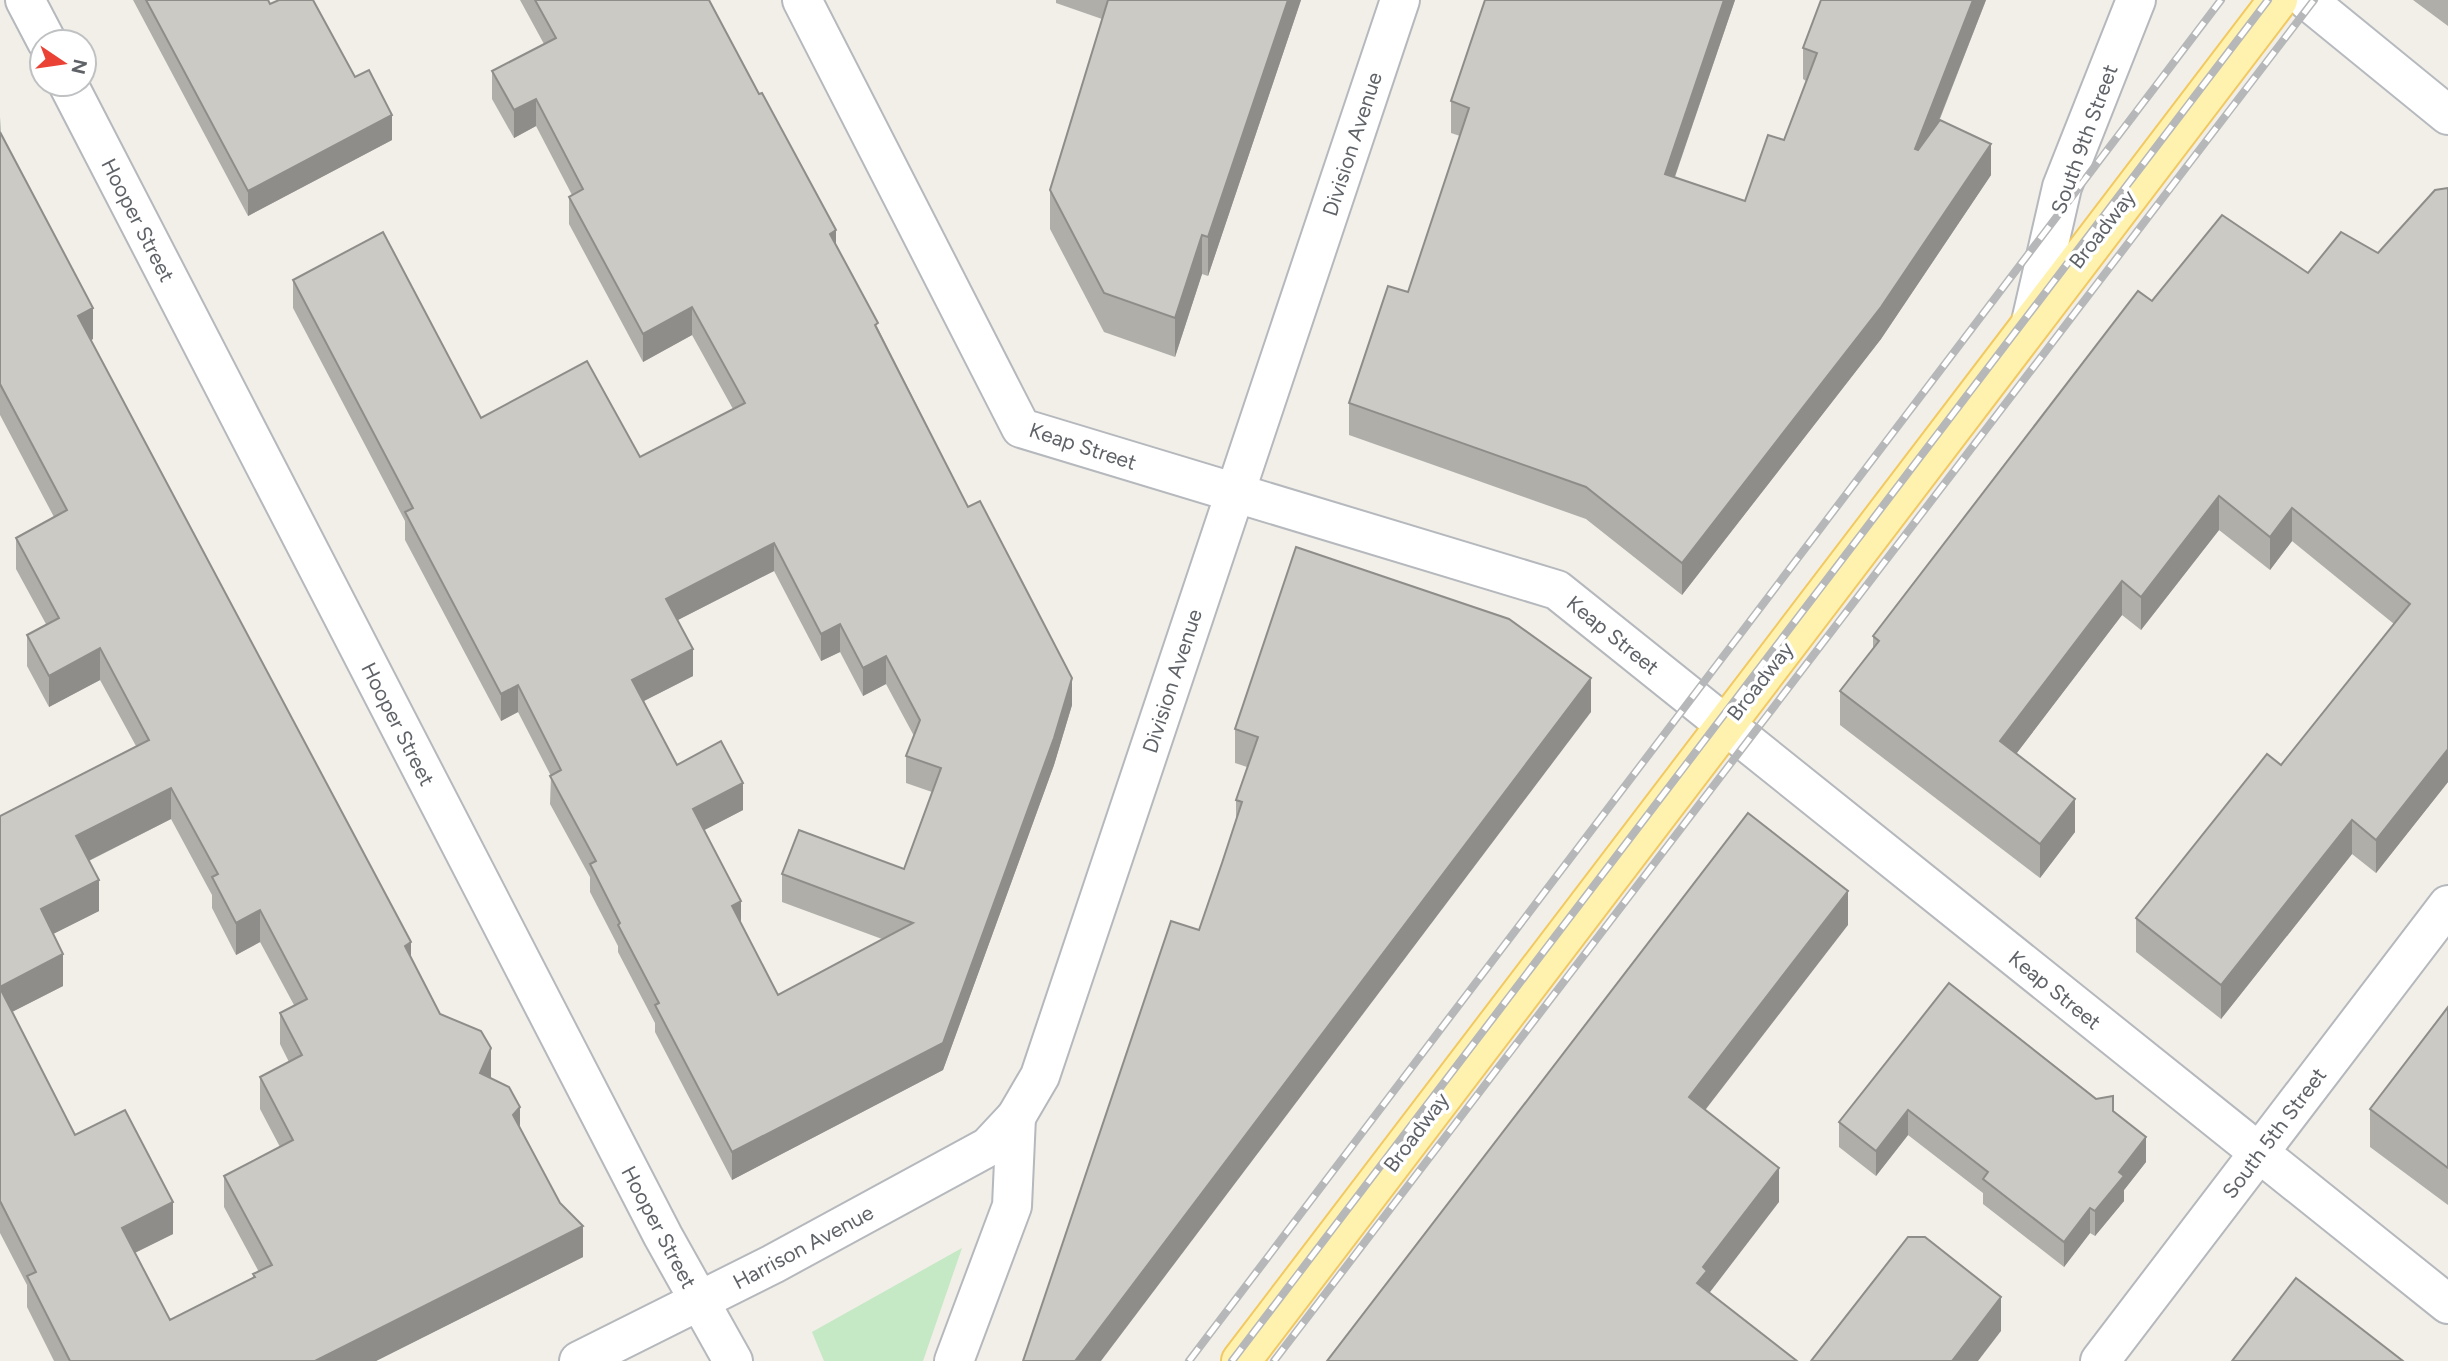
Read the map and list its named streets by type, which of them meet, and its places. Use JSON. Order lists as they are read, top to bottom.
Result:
{
  "streets": {
    "main road": ["Broadway"],
    "street": [
      "South 9th Street",
      "Division Avenue",
      "Hooper Street",
      "Keap Street",
      "South 5th Street",
      "Harrison Avenue"
    ]
  },
  "crossings": [
    ["South 9th Street", "Broadway"],
    ["Division Avenue", "Keap Street"],
    ["Division Avenue", "Harrison Avenue"],
    ["Hooper Street", "Harrison Avenue"],
    ["Broadway", "Keap Street"],
    ["Keap Street", "South 5th Street"]
  ],
  "north": "right"
}
